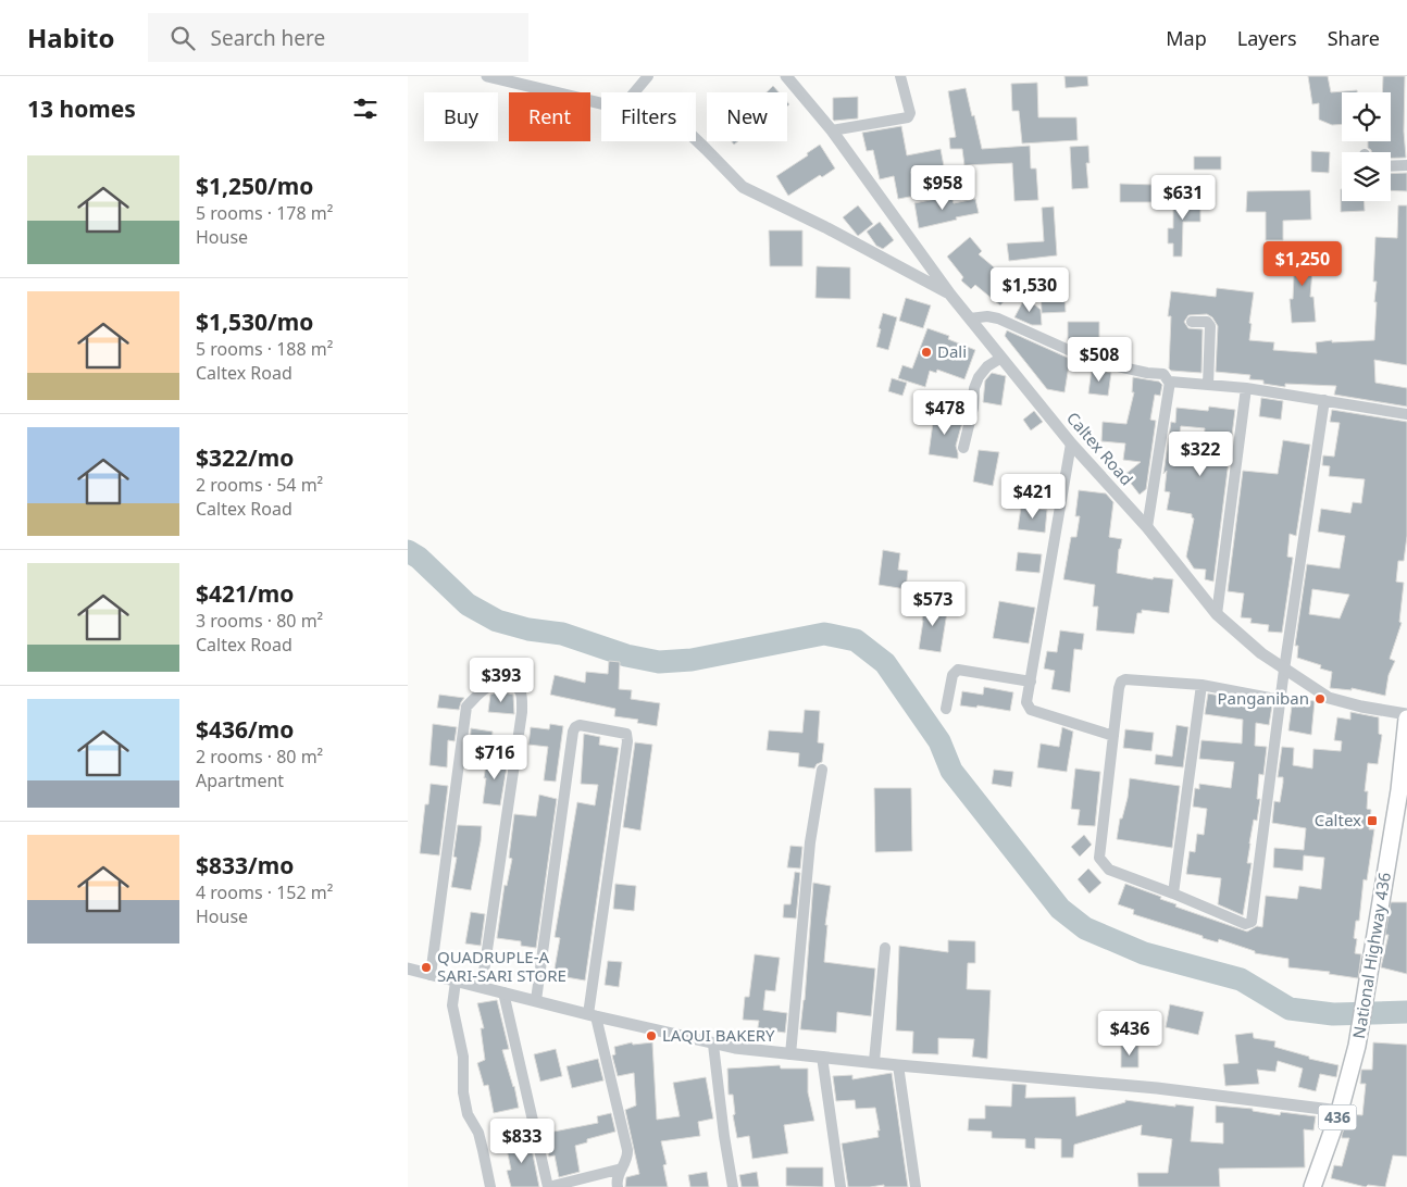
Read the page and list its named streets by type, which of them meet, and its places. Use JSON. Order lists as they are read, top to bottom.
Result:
{
  "streets": {
    "main road": ["National Highway 436", "436"],
    "street": ["Caltex Road"]
  },
  "places": {
    "other": [
      "Dali",
      "Panganiban",
      "QUADRUPLE-A SARI-SARI STORE",
      "LAQUI BAKERY"
    ],
    "transit": ["Caltex"]
  },
  "page": {
    "header": "Habito",
    "search": "Search here",
    "nav": ["Map", "Layers", "Share"],
    "heading": "13 homes",
    "chip": [
      "Buy",
      "Rent",
      "Filters",
      "New"
    ],
    "list": [
      {
        "name": "$1,250/mo",
        "note": "5 rooms · 178 m² · House"
      },
      {
        "name": "$1,530/mo",
        "note": "5 rooms · 188 m² · Caltex Road"
      },
      {
        "name": "$322/mo",
        "note": "2 rooms · 54 m² · Caltex Road"
      },
      {
        "name": "$421/mo",
        "note": "3 rooms · 80 m² · Caltex Road"
      },
      {
        "name": "$436/mo",
        "note": "2 rooms · 80 m² · Apartment"
      },
      {
        "name": "$833/mo",
        "note": "4 rooms · 152 m² · House"
      }
    ],
    "price": [
      "$958",
      "$631",
      "$1,250",
      "$1,530",
      "$508",
      "$478",
      "$322",
      "$421",
      "$573",
      "$393",
      "$716",
      "$436",
      "$833"
    ]
  }
}
